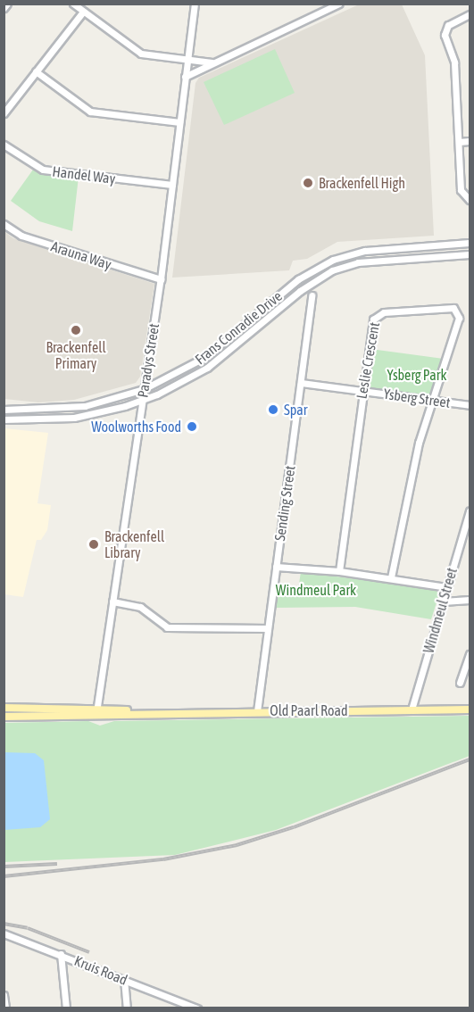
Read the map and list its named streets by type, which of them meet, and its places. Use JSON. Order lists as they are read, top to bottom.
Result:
{
  "streets": {
    "main road": ["Old Paarl Road"],
    "street": [
      "Handel Way",
      "Arauna Way",
      "Frans Conradie Drive",
      "Paradys Street",
      "Leslie Crescent",
      "Ysberg Street",
      "Sending Street",
      "Windmeul Street",
      "Kruis Road"
    ]
  },
  "crossings": [
    ["Handel Way", "Paradys Street"],
    ["Arauna Way", "Paradys Street"],
    ["Frans Conradie Drive", "Paradys Street"],
    ["Paradys Street", "Old Paarl Road"],
    ["Leslie Crescent", "Ysberg Street"],
    ["Ysberg Street", "Sending Street"],
    ["Sending Street", "Old Paarl Road"],
    ["Windmeul Street", "Old Paarl Road"]
  ],
  "parks": ["Ysberg Park", "Windmeul Park"],
  "places": [
    "Brackenfell High",
    "Brackenfell Primary",
    "Spar",
    "Woolworths Food",
    "Brackenfell Library"
  ]
}
